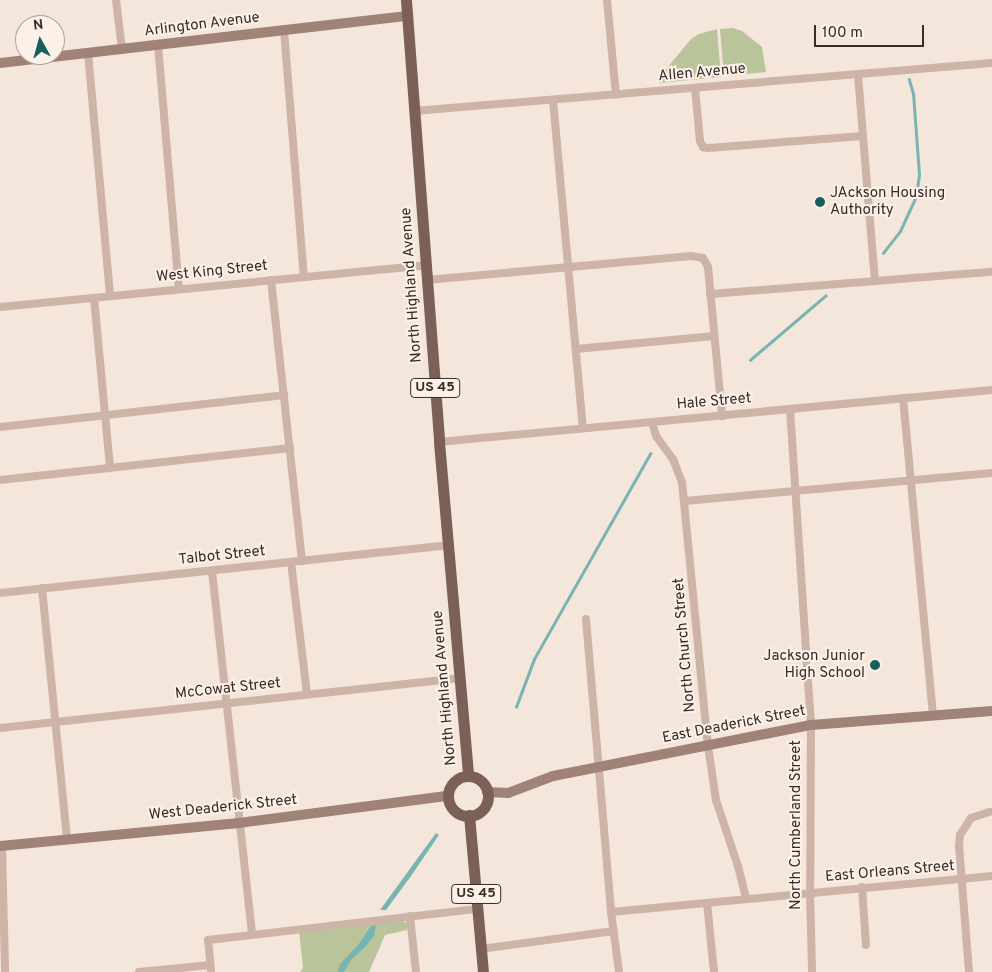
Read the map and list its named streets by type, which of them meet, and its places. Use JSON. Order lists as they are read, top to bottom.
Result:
{
  "streets": {
    "main road": ["North Highland Avenue", "US 45"],
    "street": [
      "Arlington Avenue",
      "Allen Avenue",
      "West King Street",
      "Hale Street",
      "Talbot Street",
      "North Church Street",
      "McCowat Street",
      "East Deaderick Street",
      "West Deaderick Street",
      "North Cumberland Street",
      "East Orleans Street"
    ]
  },
  "crossings": [
    ["Arlington Avenue", "North Highland Avenue"],
    ["Allen Avenue", "North Highland Avenue"],
    ["West King Street", "North Highland Avenue"],
    ["North Highland Avenue", "US 45"],
    ["North Highland Avenue", "Hale Street"],
    ["North Highland Avenue", "Talbot Street"],
    ["North Highland Avenue", "McCowat Street"],
    ["North Highland Avenue", "East Deaderick Street"],
    ["North Highland Avenue", "West Deaderick Street"],
    ["US 45", "East Deaderick Street"],
    ["US 45", "West Deaderick Street"],
    ["Hale Street", "North Church Street"],
    ["Hale Street", "North Cumberland Street"],
    ["North Church Street", "East Deaderick Street"],
    ["North Church Street", "East Orleans Street"],
    ["East Deaderick Street", "West Deaderick Street"],
    ["East Deaderick Street", "North Cumberland Street"],
    ["North Cumberland Street", "East Orleans Street"]
  ],
  "places": ["JAckson Housing Authority", "Jackson Junior High School"],
  "scale_bar": "100 m",
  "north": "top"
}
